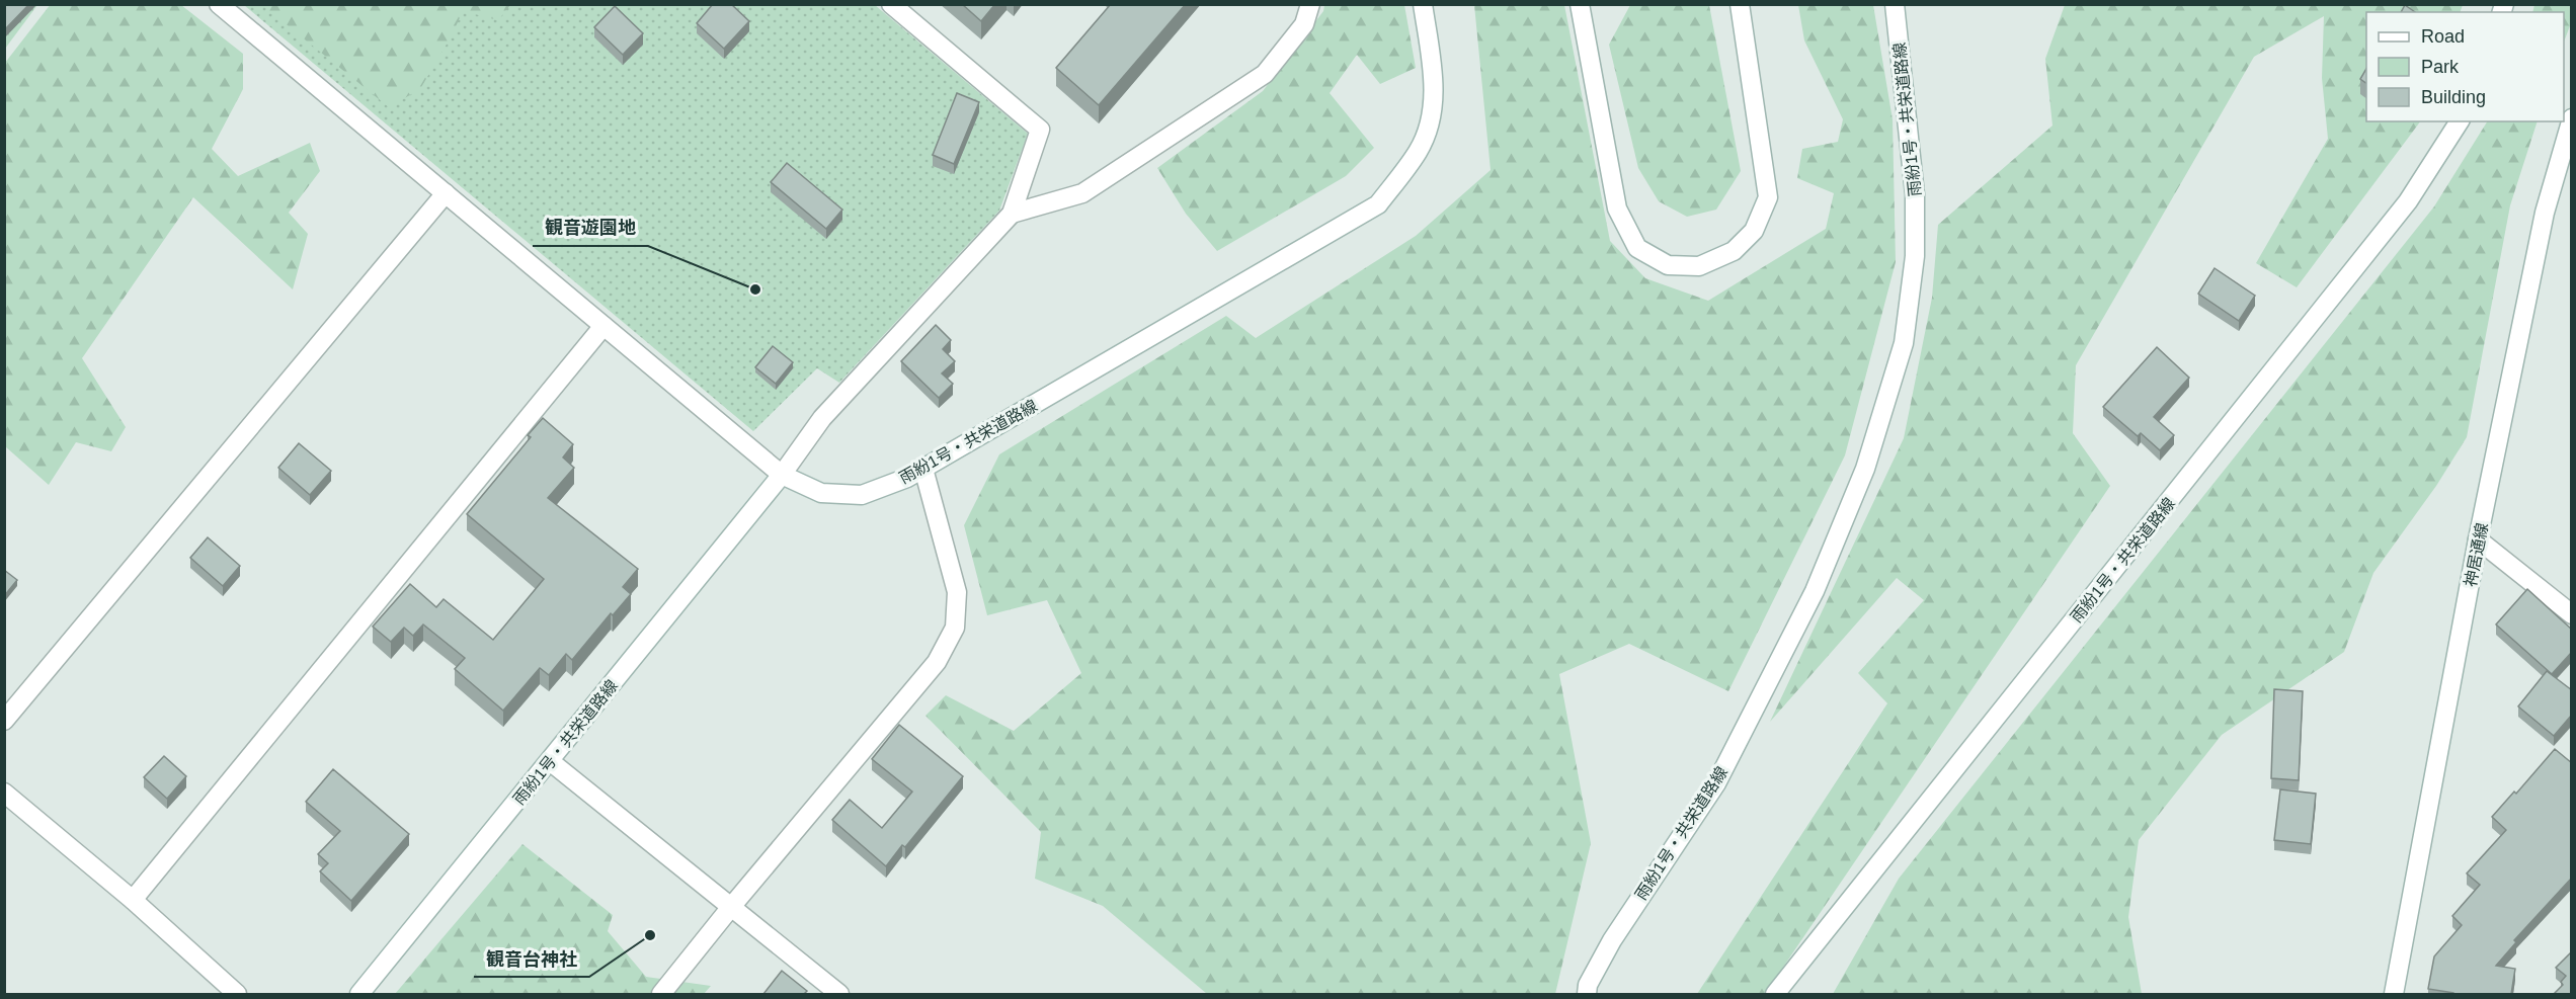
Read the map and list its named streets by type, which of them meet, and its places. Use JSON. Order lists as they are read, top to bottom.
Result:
{
  "streets": {
    "street": ["雨紛1号・共栄道路線", "神居通線"]
  },
  "places": ["観音遊園地", "観音台神社"],
  "legend": ["Road", "Park", "Building"]
}
